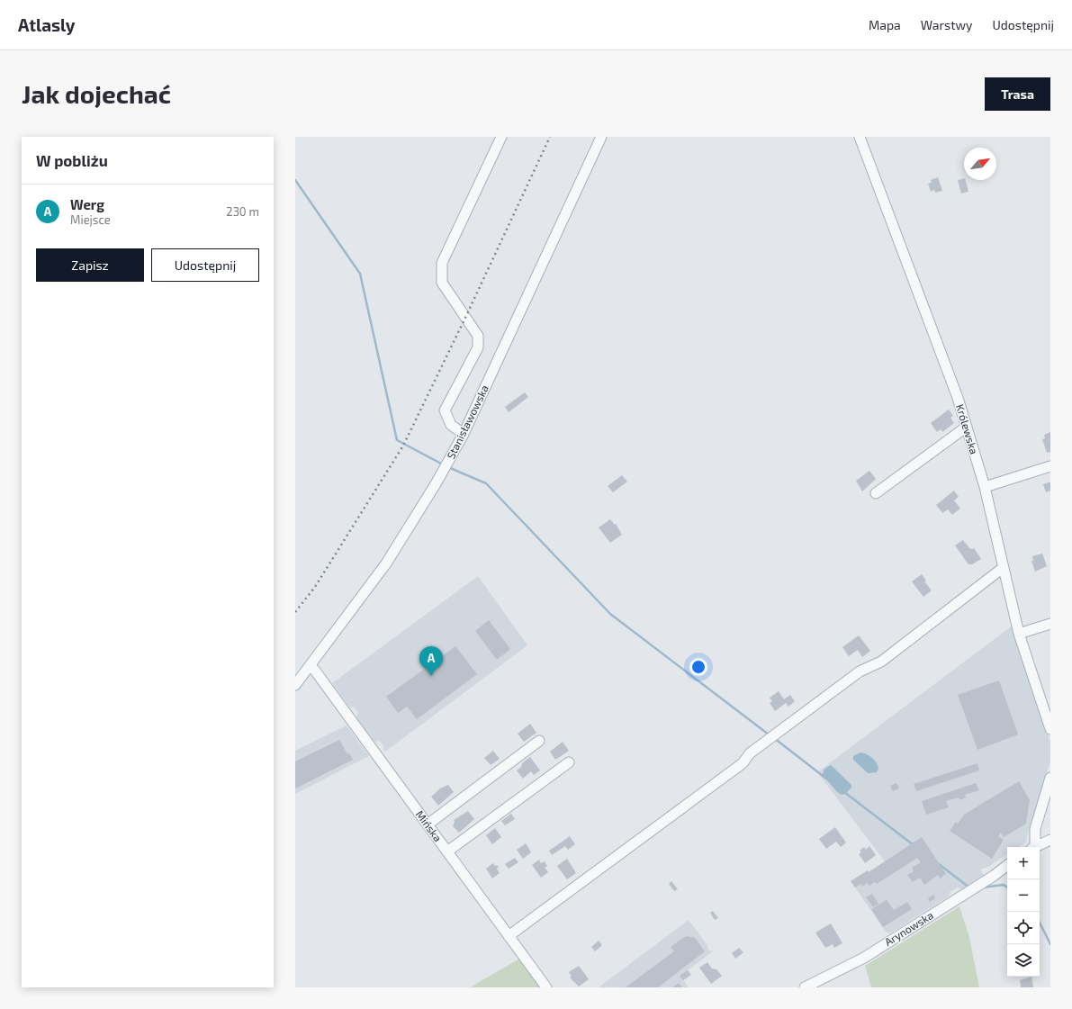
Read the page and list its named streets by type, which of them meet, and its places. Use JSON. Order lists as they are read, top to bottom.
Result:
{
  "streets": {
    "street": [
      "Stanisławowska",
      "Królewska",
      "Mińska",
      "Arynowska"
    ]
  },
  "crossings": [
    ["Stanisławowska", "Mińska"]
  ],
  "north": "top right",
  "page": {
    "header": "Atlasly",
    "nav": ["Mapa", "Warstwy", "Udostępnij"],
    "buttons": [
      "Trasa",
      ["Zapisz", "Udostępnij"]
    ],
    "title": "Jak dojechać",
    "heading": "W pobliżu",
    "list": [
      {
        "mark": "A",
        "name": "Werg",
        "note": "Miejsce",
        "value": "230 m"
      }
    ],
    "pins": "A",
    "map_buttons": ["+", "−"]
  }
}
